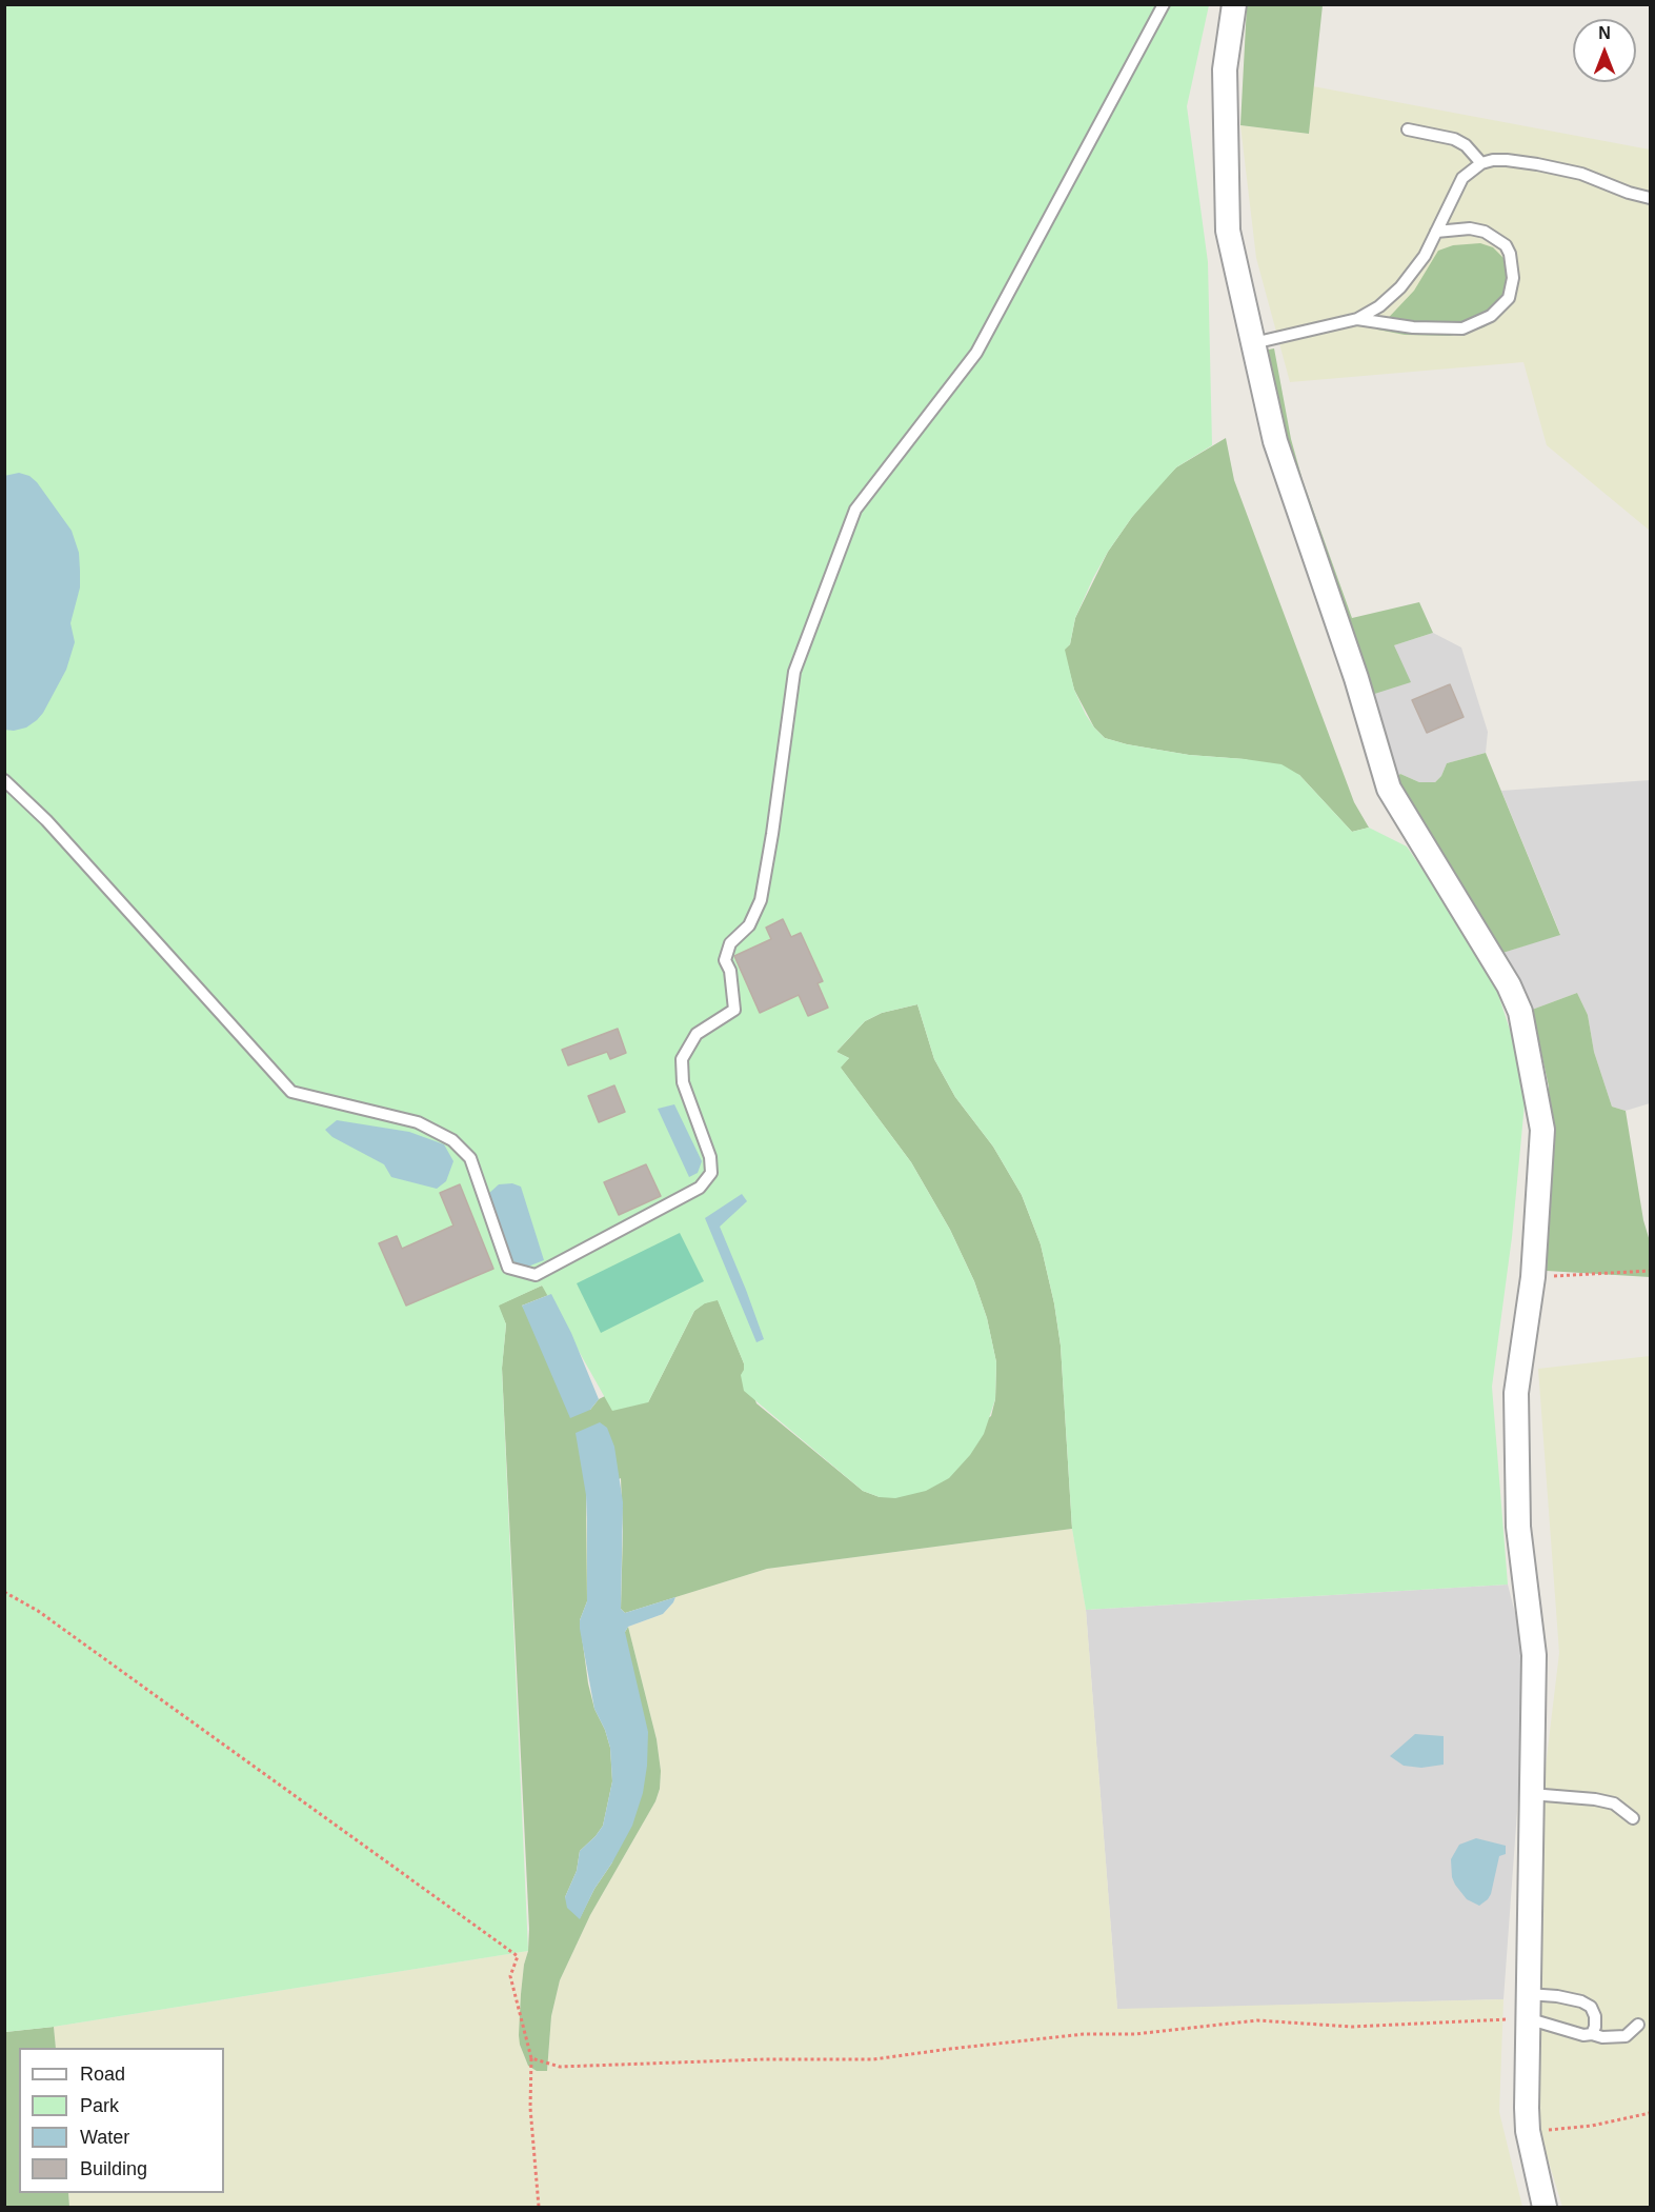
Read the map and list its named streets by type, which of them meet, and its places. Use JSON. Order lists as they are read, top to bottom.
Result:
{
  "legend": [
    "Road",
    "Park",
    "Water",
    "Building"
  ],
  "north": "top"
}
